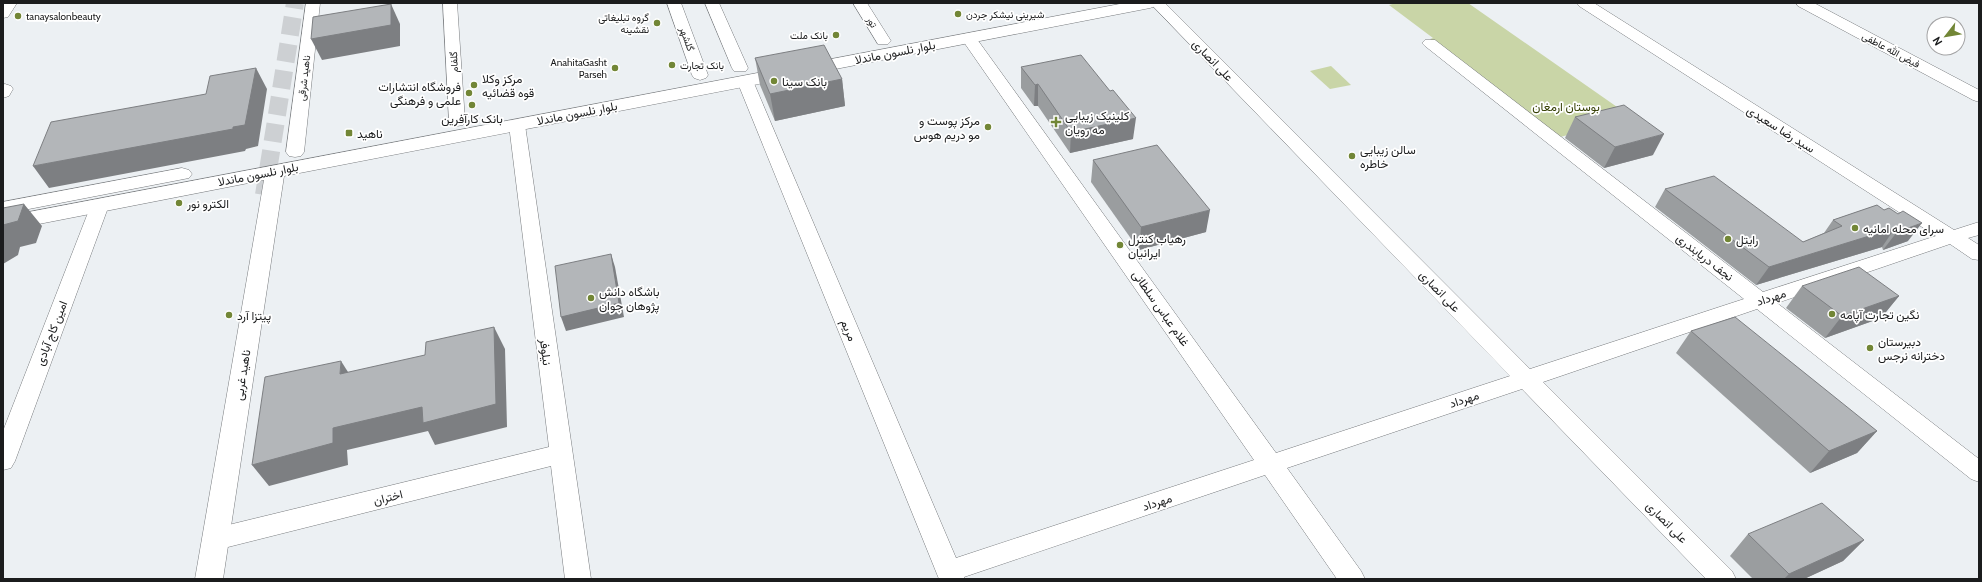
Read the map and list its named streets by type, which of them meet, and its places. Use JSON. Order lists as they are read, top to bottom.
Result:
{
  "streets": {
    "main road": ["بلوار نلسون ماندلا", "ناهید غربی"],
    "street": [
      "تور",
      "گلشهر",
      "فیض الله عاطفی",
      "علی انصاری",
      "گلفام",
      "ناهید شرقی",
      "سید رضا سعیدی",
      "نجف دریابندری",
      "مهرداد",
      "غلام عباس سلطانی",
      "مریم",
      "امین کاج آبادی",
      "نیلوفر",
      "اختران"
    ]
  },
  "crossings": [
    ["تور", "بلوار نلسون ماندلا"],
    ["گلشهر", "بلوار نلسون ماندلا"],
    ["بلوار نلسون ماندلا", "گلفام"],
    ["بلوار نلسون ماندلا", "ناهید شرقی"],
    ["بلوار نلسون ماندلا", "غلام عباس سلطانی"],
    ["بلوار نلسون ماندلا", "مریم"],
    ["بلوار نلسون ماندلا", "امین کاج آبادی"],
    ["بلوار نلسون ماندلا", "نیلوفر"],
    ["بلوار نلسون ماندلا", "ناهید غربی"],
    ["علی انصاری", "مهرداد"],
    ["سید رضا سعیدی", "مهرداد"],
    ["نجف دریابندری", "مهرداد"],
    ["مهرداد", "غلام عباس سلطانی"],
    ["مهرداد", "مریم"],
    ["نیلوفر", "اختران"],
    ["ناهید غربی", "اختران"]
  ],
  "parks": ["بوستان ارمغان"],
  "places": {
    "other": [
      "شیرینی نیشکر جردن",
      "tanaysalonbeauty",
      "گروه تبلیغاتی نقشینه",
      "بانک ملت",
      "بانک تجارت",
      "AnahitaGasht Parseh",
      "بانک سینا",
      "مرکز وکلا قوه قضائیه",
      "فروشگاه انتشارات علمی و فرهنگی",
      "بانک کارآفرین",
      "مرکز پوست و مو دریم هوس",
      "سالن زیبایی خاطره",
      "الكترو نور",
      "سرای محله امانیه",
      "رایتل",
      "رهیاب کنترل ایرانیان",
      "باشگاه دانش پژوهان جوان",
      "نگین تجارت آپامه",
      "پیتزا آرد",
      "دبیرستان دخترانه نرجس"
    ],
    "health": ["کلینیک زیبایی مه رویان"],
    "transit": ["ناهید"]
  },
  "north": "bottom left"
}
